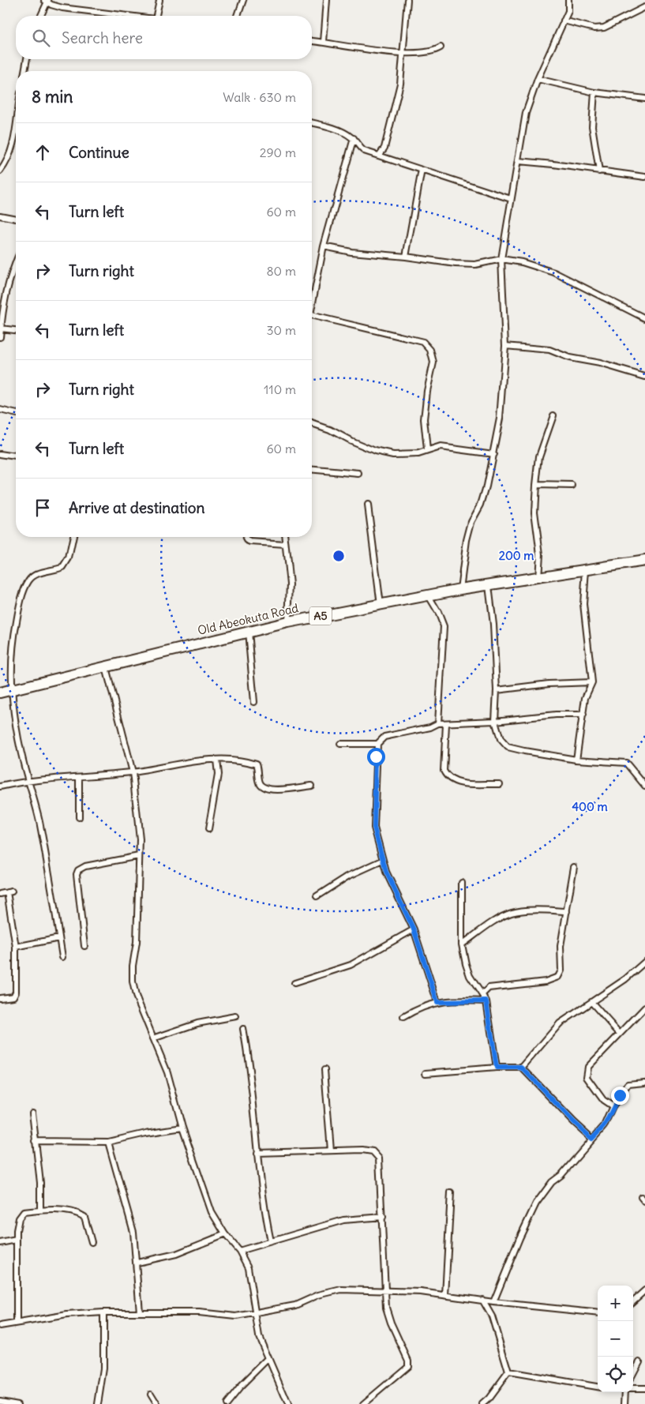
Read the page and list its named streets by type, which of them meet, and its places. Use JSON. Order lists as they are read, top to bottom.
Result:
{
  "streets": {
    "highway": ["A5", "Old Abeokuta Road"]
  },
  "page": {
    "search": "Search here",
    "heading": ["8 min", "Walk · 630 m"],
    "list": [
      ["Continue", "290 m"],
      ["Turn left", "60 m"],
      ["Turn right", "80 m"],
      ["Turn left", "30 m"],
      ["Turn right", "110 m"],
      ["Turn left", "60 m"],
      "Arrive at destination"
    ],
    "map_buttons": ["+", "−"]
  },
  "rings": ["200 m", "400 m"]
}
